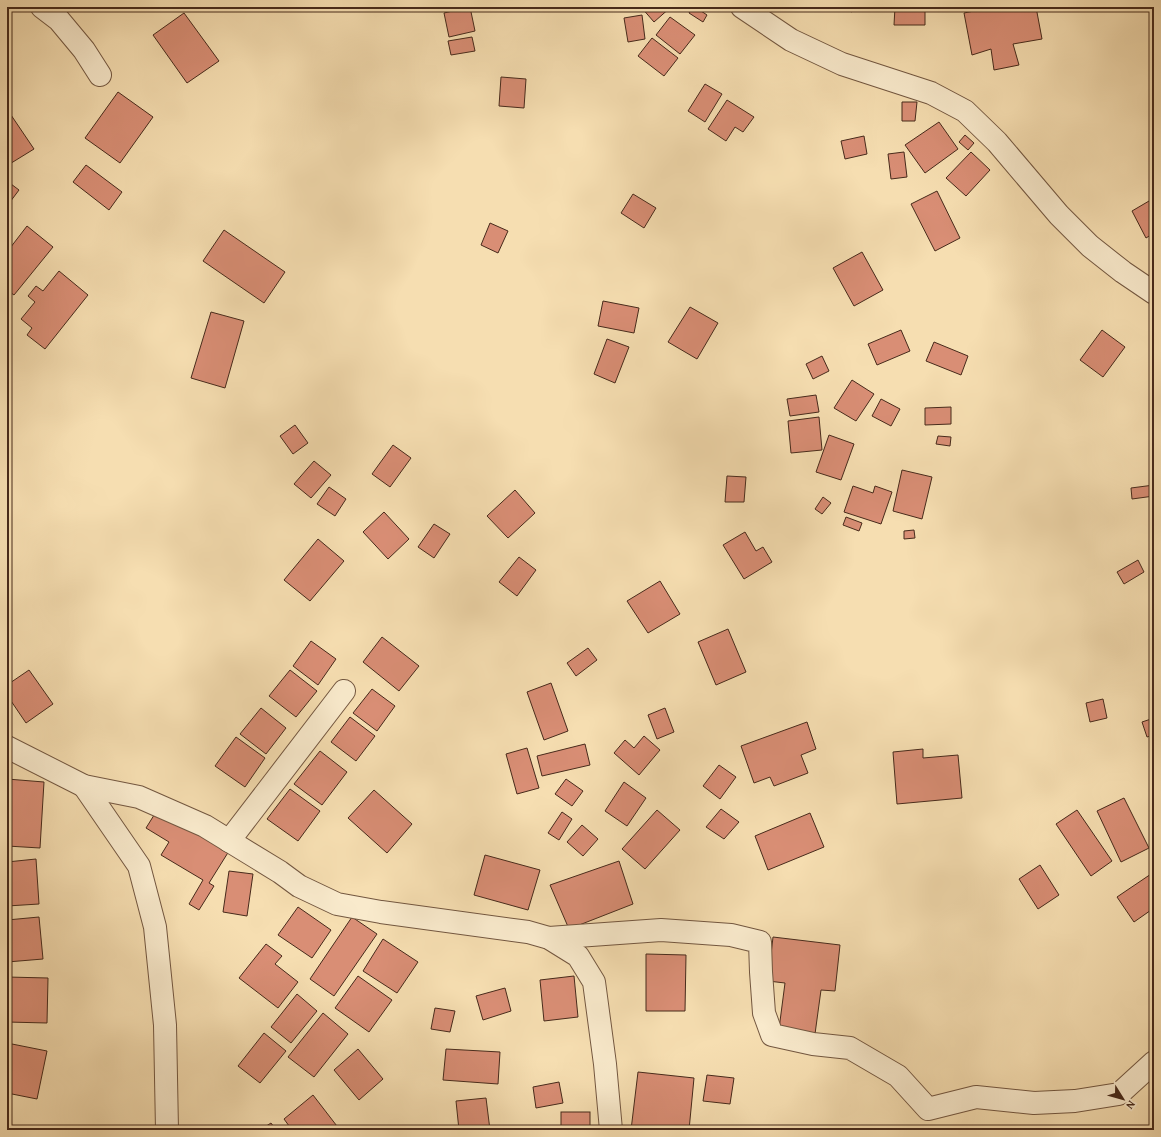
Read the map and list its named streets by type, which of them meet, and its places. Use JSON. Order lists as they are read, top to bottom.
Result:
{
  "north": "bottom right"
}
